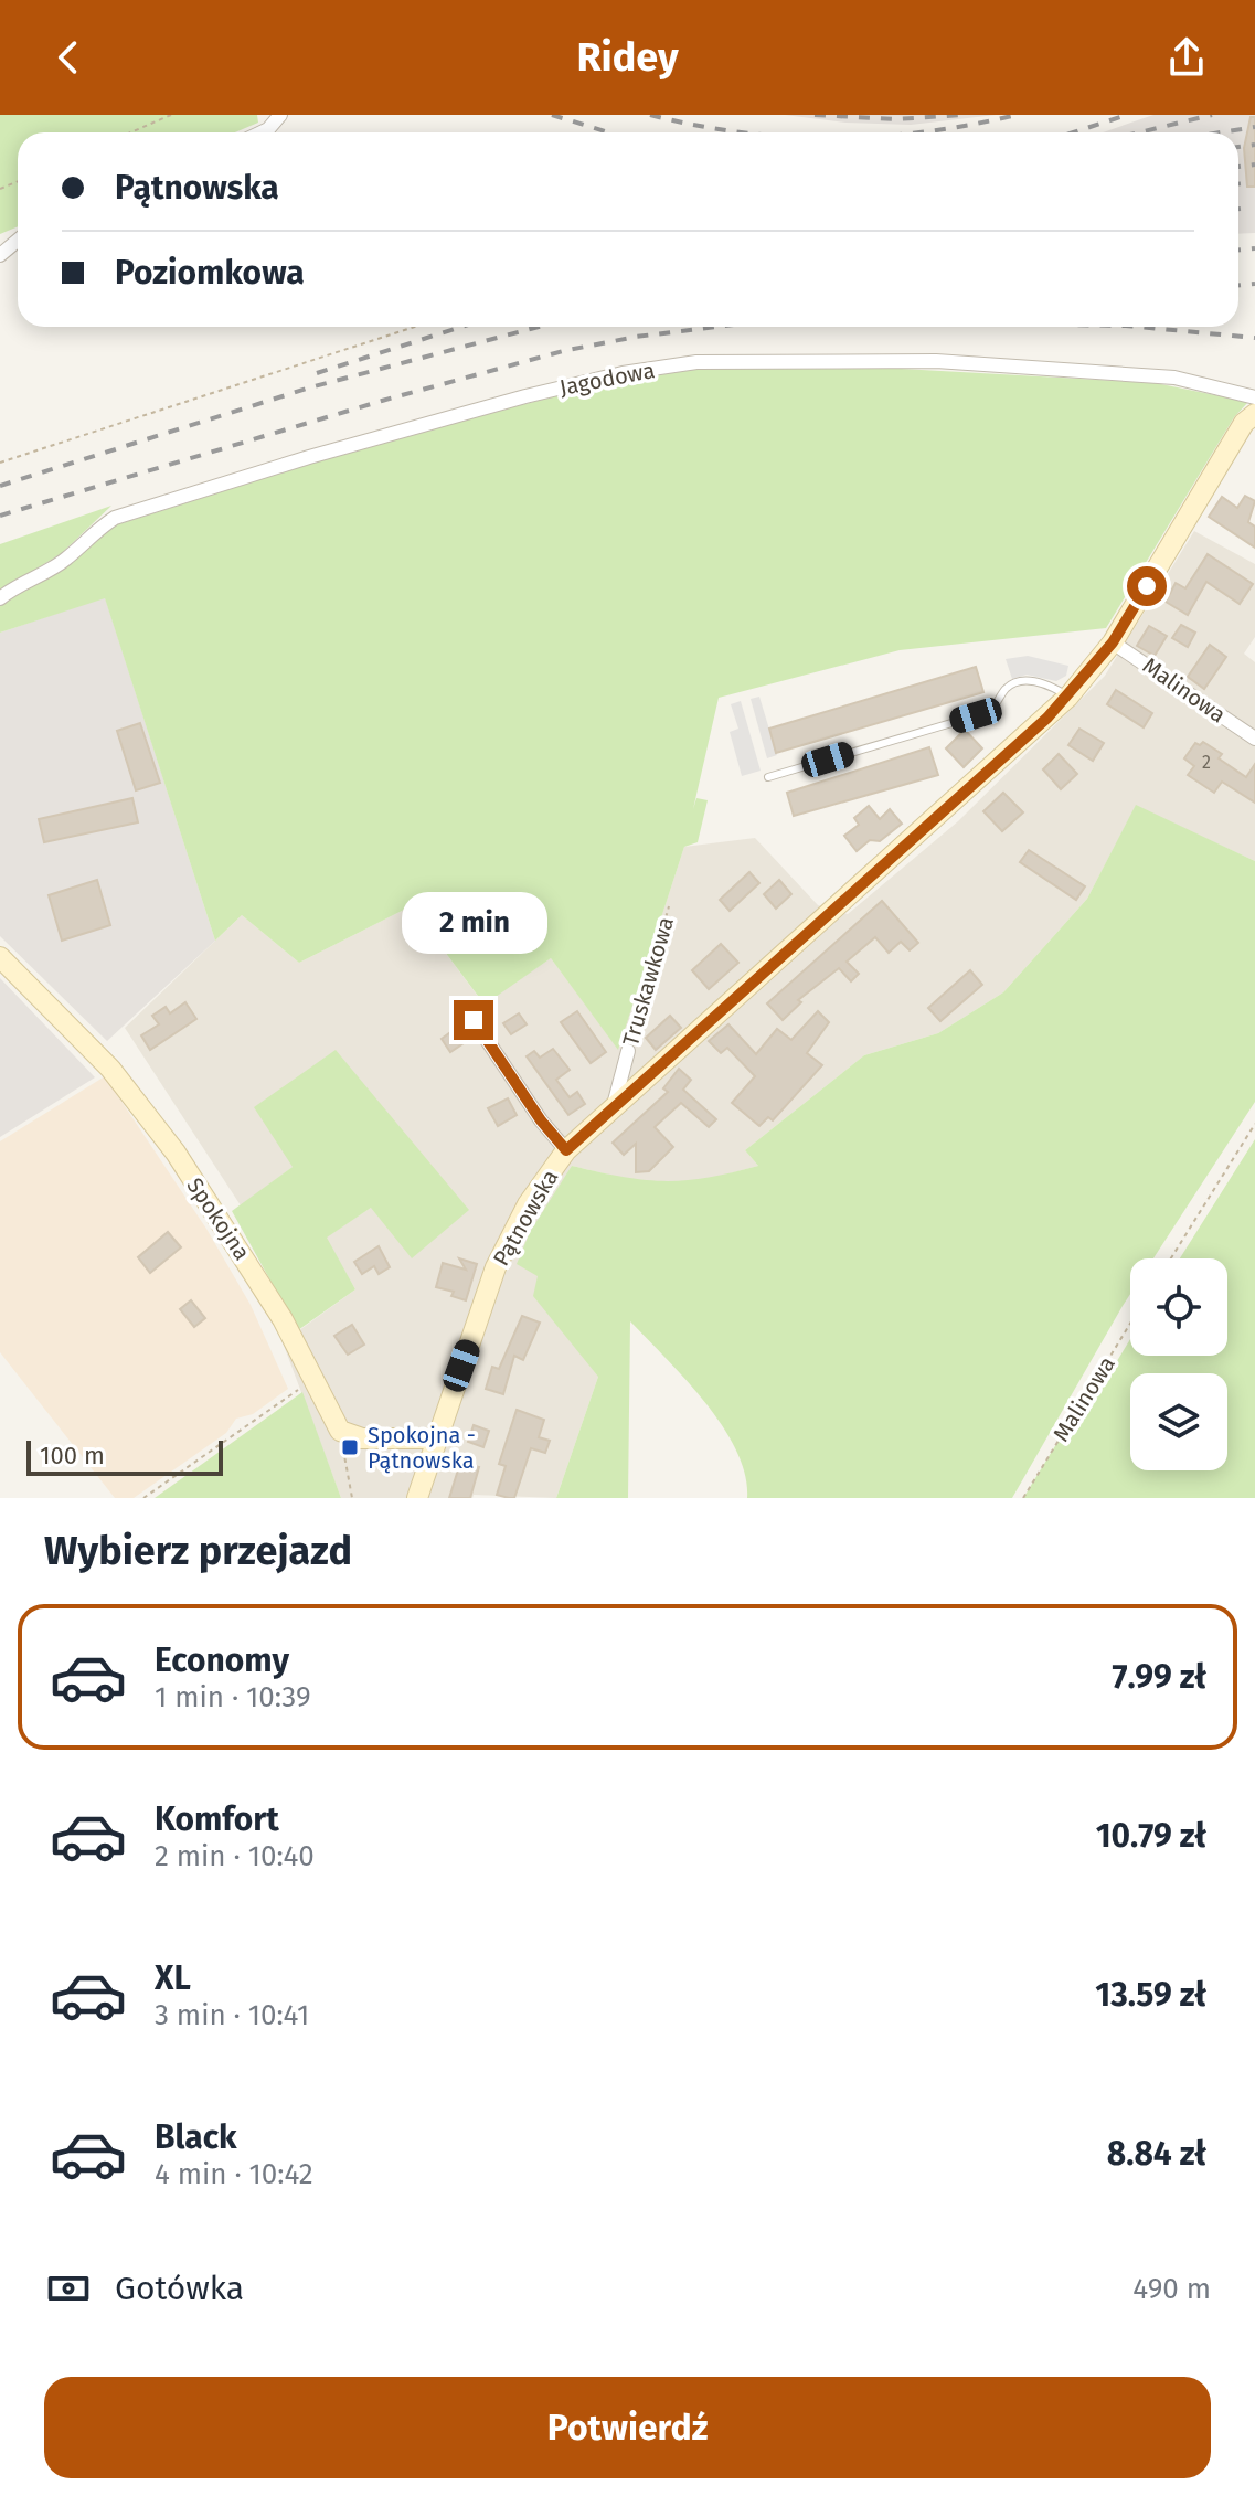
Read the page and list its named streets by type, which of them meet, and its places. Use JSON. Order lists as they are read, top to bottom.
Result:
{
  "streets": {
    "street": [
      "Jagodowa",
      "Malinowa",
      "Truskawkowa",
      "Pątnowska",
      "Spokojna"
    ]
  },
  "crossings": [
    ["Malinowa", "Pątnowska"],
    ["Truskawkowa", "Pątnowska"]
  ],
  "places": {
    "transit": ["Spokojna - Pątnowska"]
  },
  "house_numbers": ["2"],
  "scale_bar": "100 m",
  "page": {
    "header": "Ridey",
    "banner": ["Pątnowska", "Poziomkowa"],
    "bubble": "2 min",
    "scale": "100 m",
    "heading": "Wybierz przejazd",
    "list": [
      {
        "name": "Economy",
        "note": "1 min · 10:39",
        "value": "7.99 zł"
      },
      {
        "name": "Komfort",
        "note": "2 min · 10:40",
        "value": "10.79 zł"
      },
      {
        "name": "XL",
        "note": "3 min · 10:41",
        "value": "13.59 zł"
      },
      {
        "name": "Black",
        "note": "4 min · 10:42",
        "value": "8.84 zł"
      }
    ],
    "pay": ["Gotówka", "490 m"],
    "buttons": "Potwierdź"
  }
}
